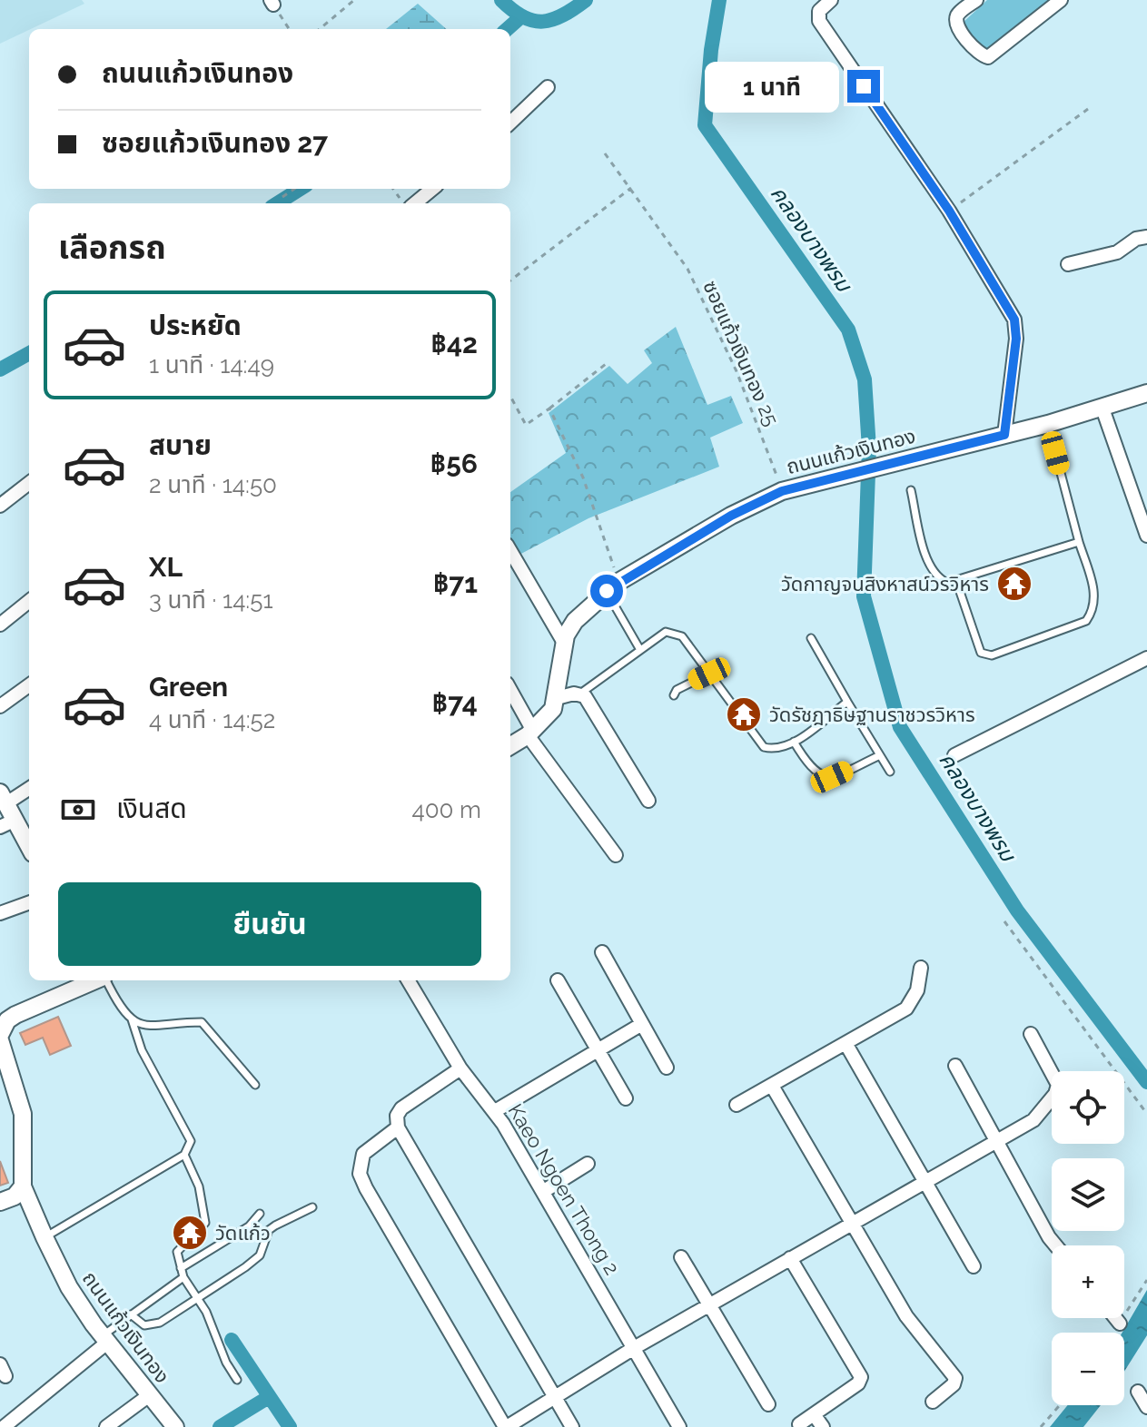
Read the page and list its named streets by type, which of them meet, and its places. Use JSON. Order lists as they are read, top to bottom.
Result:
{
  "streets": {
    "street": ["ถนนแก้วเงินทอง", "Kaeo Ngoen Thong 2"],
    "path": ["ซอยแก้วเงินทอง 25"]
  },
  "crossings": [
    ["ซอยแก้วเงินทอง 25", "ถนนแก้วเงินทอง"]
  ],
  "water": ["คลองบางพรม"],
  "places": {
    "temple": ["วัดกาญจนสิงหาสน์วรวิหาร", "วัดรัชฎาธิษฐานราชวรวิหาร", "วัดแก้ว"]
  },
  "page": {
    "banner": ["ถนนแก้วเงินทอง", "ซอยแก้วเงินทอง 27"],
    "bubble": "1 นาที",
    "heading": "เลือกรถ",
    "list": [
      {
        "name": "ประหยัด",
        "note": "1 นาที · 14:49",
        "value": "฿42"
      },
      {
        "name": "สบาย",
        "note": "2 นาที · 14:50",
        "value": "฿56"
      },
      {
        "name": "XL",
        "note": "3 นาที · 14:51",
        "value": "฿71"
      },
      {
        "name": "Green",
        "note": "4 นาที · 14:52",
        "value": "฿74"
      }
    ],
    "pay": ["เงินสด", "400 m"],
    "buttons": "ยืนยัน",
    "map_buttons": ["+", "−"]
  }
}
